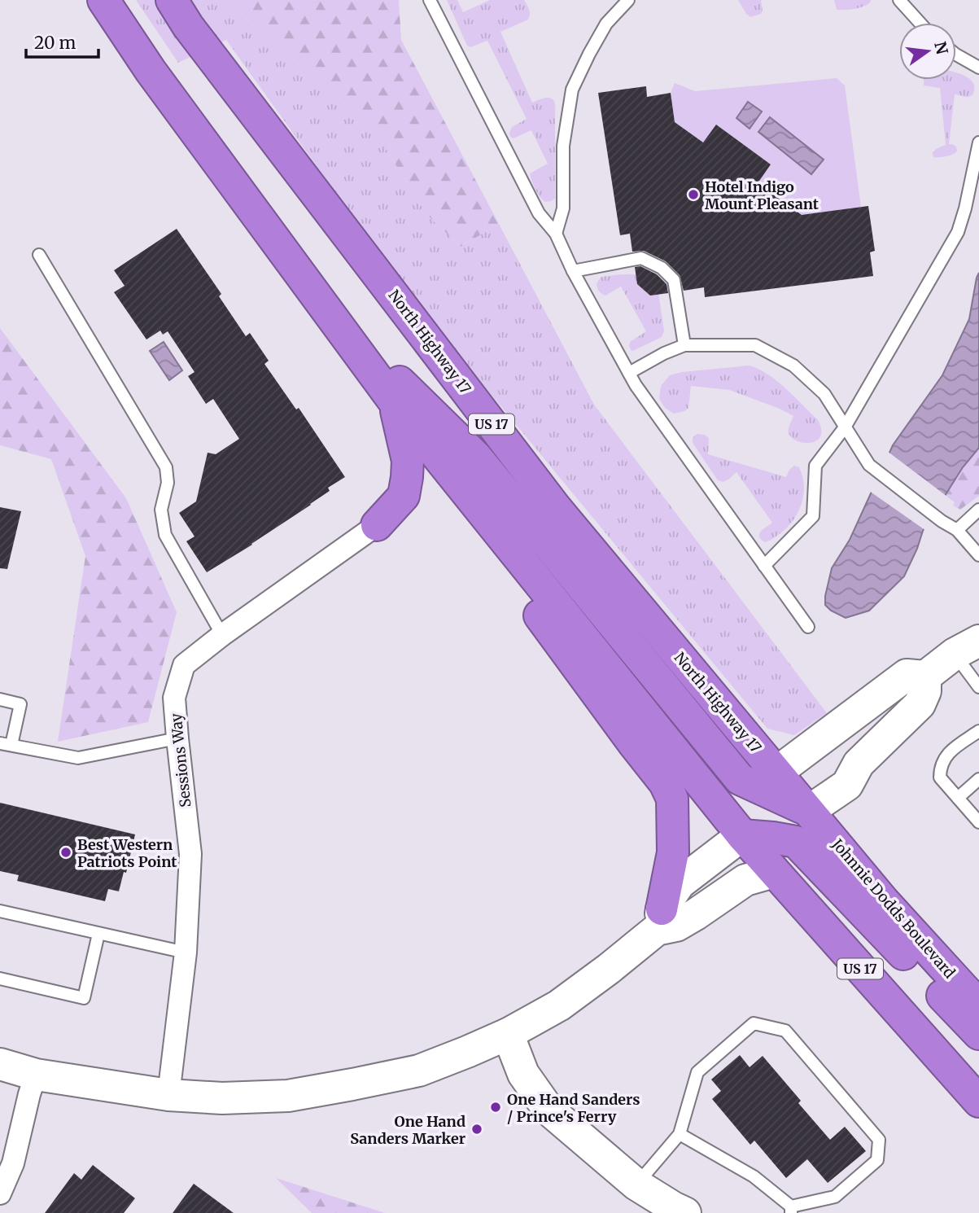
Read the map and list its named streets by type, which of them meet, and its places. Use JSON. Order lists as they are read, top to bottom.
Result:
{
  "streets": {
    "highway": ["North Highway 17", "US 17", "Johnnie Dodds Boulevard"],
    "street": ["Sessions Way"]
  },
  "crossings": [
    ["North Highway 17", "Johnnie Dodds Boulevard"]
  ],
  "places": [
    "Hotel Indigo Mount Pleasant",
    "Best Western Patriots Point",
    "One Hand Sanders / Prince's Ferry",
    "One Hand Sanders Marker"
  ],
  "scale_bar": "20 m",
  "north": "right"
}
